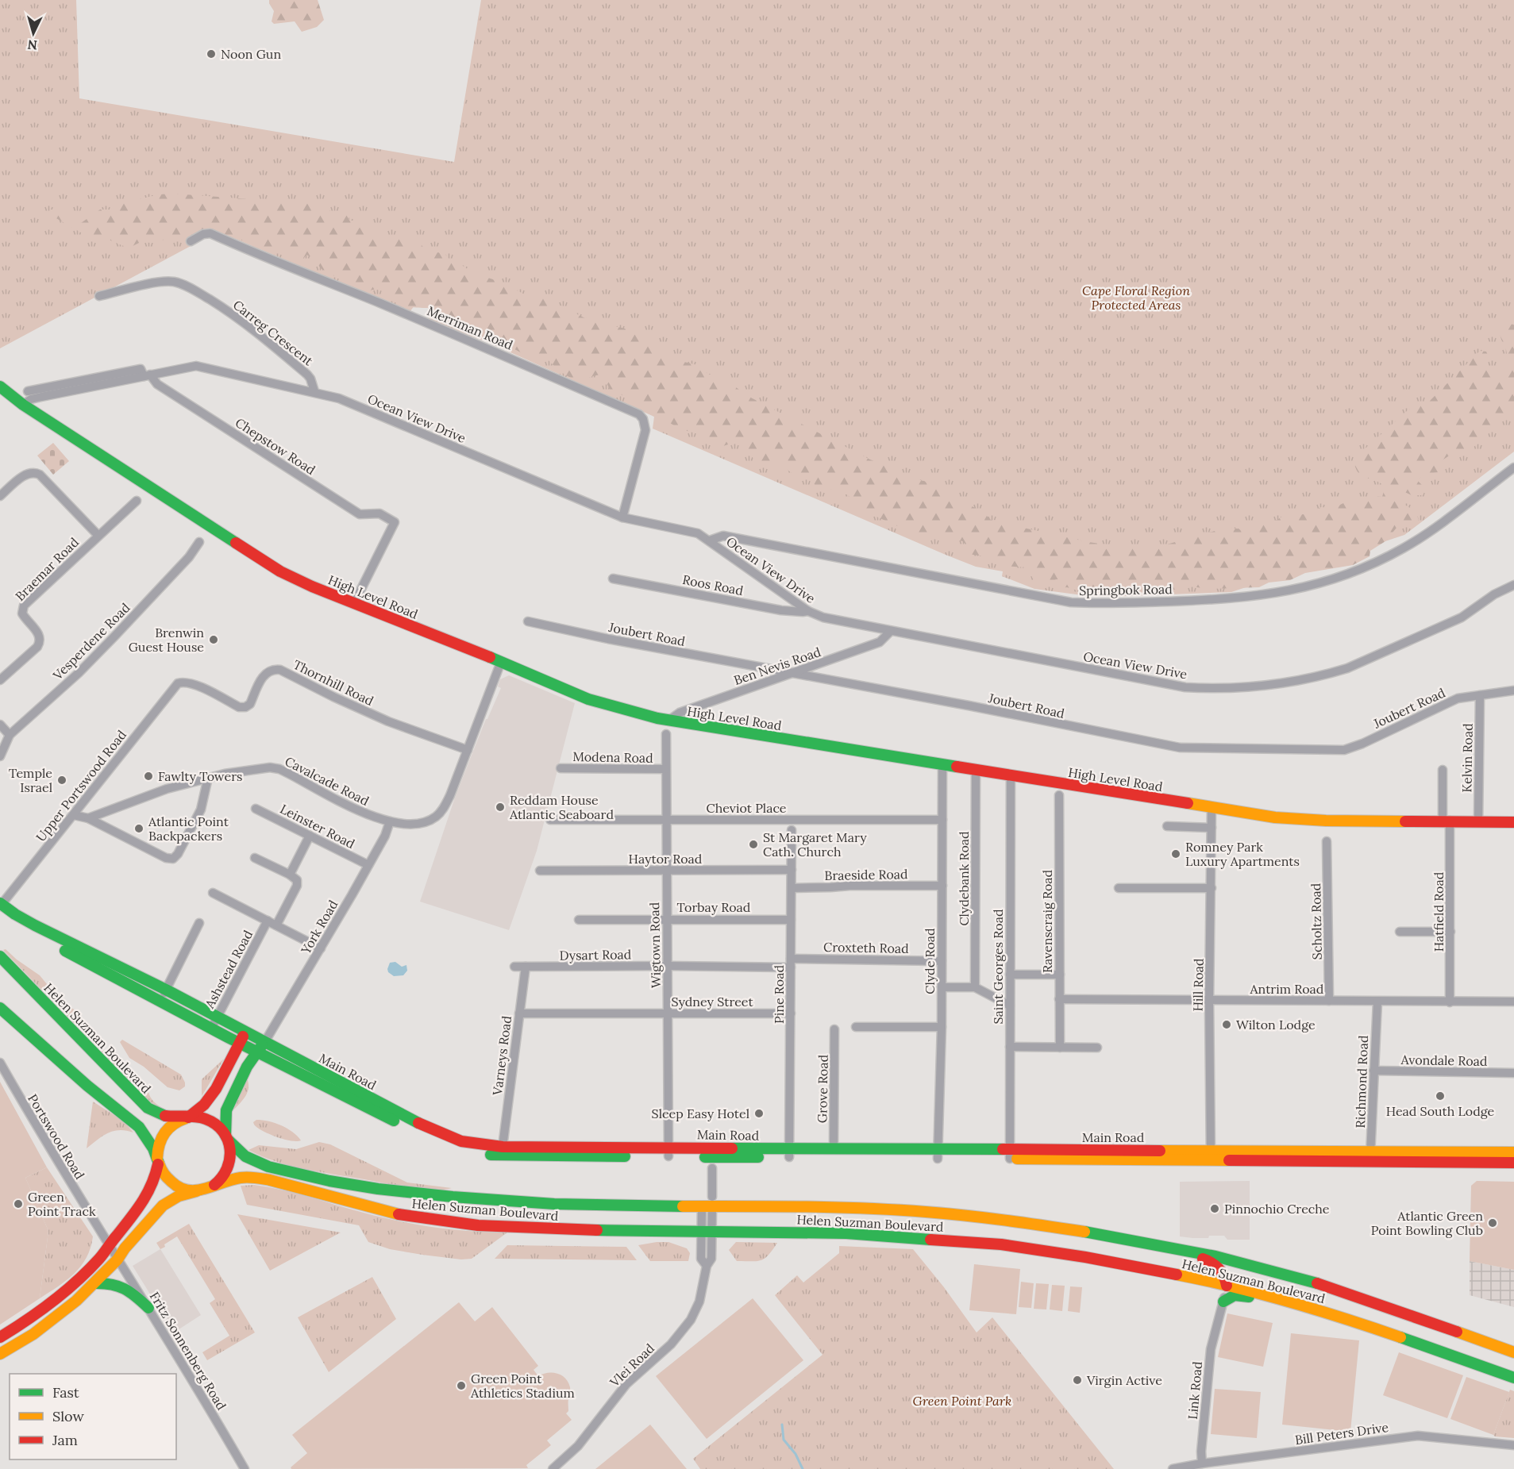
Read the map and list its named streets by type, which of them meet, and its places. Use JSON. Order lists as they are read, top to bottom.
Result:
{
  "streets": {
    "main road": ["High Level Road", "Helen Suzman Boulevard", "Main Road"],
    "street": [
      "Merriman Road",
      "Carreg Crescent",
      "Ocean View Drive",
      "Chepstow Road",
      "Braemar Road",
      "Roos Road",
      "Springbok Road",
      "Joubert Road",
      "Vesperdene Road",
      "Ben Nevis Road",
      "Thornhill Road",
      "Modena Road",
      "Kelvin Road",
      "Cavalcade Road",
      "Upper Portswood Road",
      "Cheviot Place",
      "Leinster Road",
      "Haytor Road",
      "Braeside Road",
      "Clydebank Road",
      "Torbay Road",
      "Hatfield Road",
      "Ravenscraig Road",
      "Scholtz Road",
      "York Road",
      "Wigtown Road",
      "Croxteth Road",
      "Dysart Road",
      "Clyde Road",
      "Saint Georges Road",
      "Ashstead Road",
      "Hill Road",
      "Antrim Road",
      "Pine Road",
      "Sydney Street",
      "Varneys Road",
      "Avondale Road",
      "Richmond Road",
      "Grove Road",
      "Portswood Road",
      "Fritz Sonnenberg Road",
      "Vlei Road",
      "Link Road",
      "Bill Peters Drive"
    ]
  },
  "crossings": [
    ["Merriman Road", "Ocean View Drive"],
    ["Carreg Crescent", "Ocean View Drive"],
    ["Ocean View Drive", "Chepstow Road"],
    ["Ocean View Drive", "Roos Road"],
    ["Ocean View Drive", "Springbok Road"],
    ["Ocean View Drive", "High Level Road"],
    ["Ocean View Drive", "Ben Nevis Road"],
    ["Chepstow Road", "High Level Road"],
    ["High Level Road", "Ben Nevis Road"],
    ["High Level Road", "Kelvin Road"],
    ["High Level Road", "Cavalcade Road"],
    ["High Level Road", "Clydebank Road"],
    ["High Level Road", "Hatfield Road"],
    ["High Level Road", "Clyde Road"],
    ["High Level Road", "Saint Georges Road"],
    ["High Level Road", "Hill Road"],
    ["Joubert Road", "Ben Nevis Road"],
    ["Joubert Road", "Kelvin Road"],
    ["Thornhill Road", "Cavalcade Road"],
    ["Thornhill Road", "Upper Portswood Road"],
    ["Modena Road", "Wigtown Road"],
    ["Cavalcade Road", "York Road"],
    ["Upper Portswood Road", "Main Road"],
    ["Cheviot Place", "Wigtown Road"],
    ["Cheviot Place", "Clyde Road"],
    ["Leinster Road", "York Road"],
    ["Haytor Road", "Wigtown Road"],
    ["Haytor Road", "Pine Road"],
    ["Braeside Road", "Clyde Road"],
    ["Braeside Road", "Pine Road"],
    ["Torbay Road", "Wigtown Road"],
    ["Torbay Road", "Pine Road"],
    ["Hatfield Road", "Antrim Road"],
    ["Ravenscraig Road", "Antrim Road"],
    ["Scholtz Road", "Antrim Road"],
    ["York Road", "Main Road"],
    ["Wigtown Road", "Dysart Road"],
    ["Wigtown Road", "Sydney Street"],
    ["Wigtown Road", "Main Road"],
    ["Croxteth Road", "Dysart Road"],
    ["Croxteth Road", "Clyde Road"],
    ["Croxteth Road", "Pine Road"],
    ["Dysart Road", "Pine Road"],
    ["Dysart Road", "Varneys Road"],
    ["Clyde Road", "Main Road"],
    ["Saint Georges Road", "Main Road"],
    ["Ashstead Road", "Main Road"],
    ["Hill Road", "Antrim Road"],
    ["Hill Road", "Main Road"],
    ["Antrim Road", "Richmond Road"],
    ["Pine Road", "Sydney Street"],
    ["Pine Road", "Main Road"],
    ["Sydney Street", "Varneys Road"],
    ["Helen Suzman Boulevard", "Fritz Sonnenberg Road"],
    ["Helen Suzman Boulevard", "Vlei Road"],
    ["Helen Suzman Boulevard", "Link Road"],
    ["Varneys Road", "Main Road"],
    ["Avondale Road", "Richmond Road"],
    ["Main Road", "Richmond Road"],
    ["Main Road", "Grove Road"],
    ["Portswood Road", "Fritz Sonnenberg Road"],
    ["Link Road", "Bill Peters Drive"]
  ],
  "parks": ["Cape Floral Region Protected Areas", "Green Point Park"],
  "places": [
    "Noon Gun",
    "Brenwin Guest House",
    "Fawlty Towers",
    "Temple Israel",
    "Reddam House Atlantic Seaboard",
    "Atlantic Point Backpackers",
    "St Margaret Mary Cath. Church",
    "Romney Park Luxury Apartments",
    "Wilton Lodge",
    "Head South Lodge",
    "Sleep Easy Hotel",
    "Green Point Track",
    "Pinnochio Creche",
    "Atlantic Green Point Bowling Club",
    "Virgin Active",
    "Green Point Athletics Stadium"
  ],
  "legend": ["Fast", "Slow", "Jam"],
  "north": "bottom"
}
